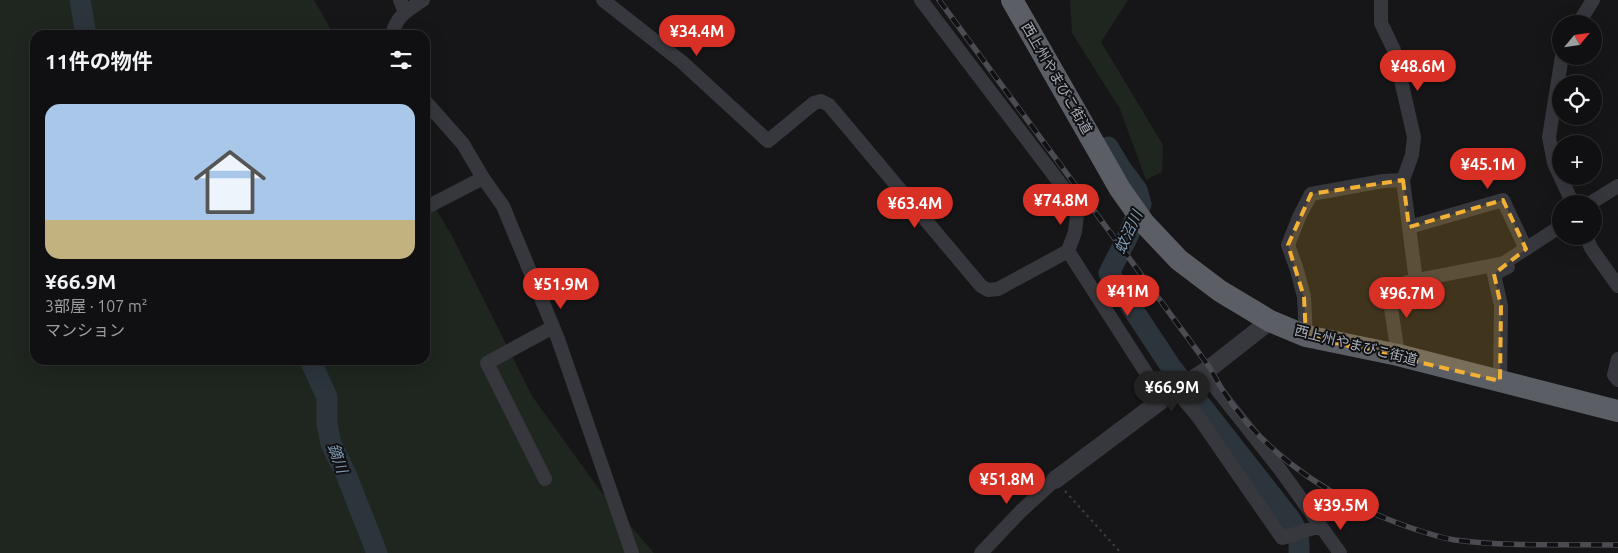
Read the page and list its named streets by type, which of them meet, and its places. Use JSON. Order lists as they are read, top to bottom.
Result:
{
  "streets": {
    "highway": ["西上州やまびこ街道"]
  },
  "water": ["蚊沼川", "鏑川"],
  "north": "top right",
  "page": {
    "map_buttons": ["+", "−"],
    "price": [
      "¥34.4M",
      "¥48.6M",
      "¥45.1M",
      "¥74.8M",
      "¥63.4M",
      "¥51.9M",
      "¥41M",
      "¥96.7M",
      "¥66.9M",
      "¥51.8M",
      "¥39.5M"
    ],
    "heading": "11件の物件",
    "list": [
      {
        "name": "¥66.9M",
        "note": "3部屋 · 107 m² · マンション"
      }
    ]
  }
}
